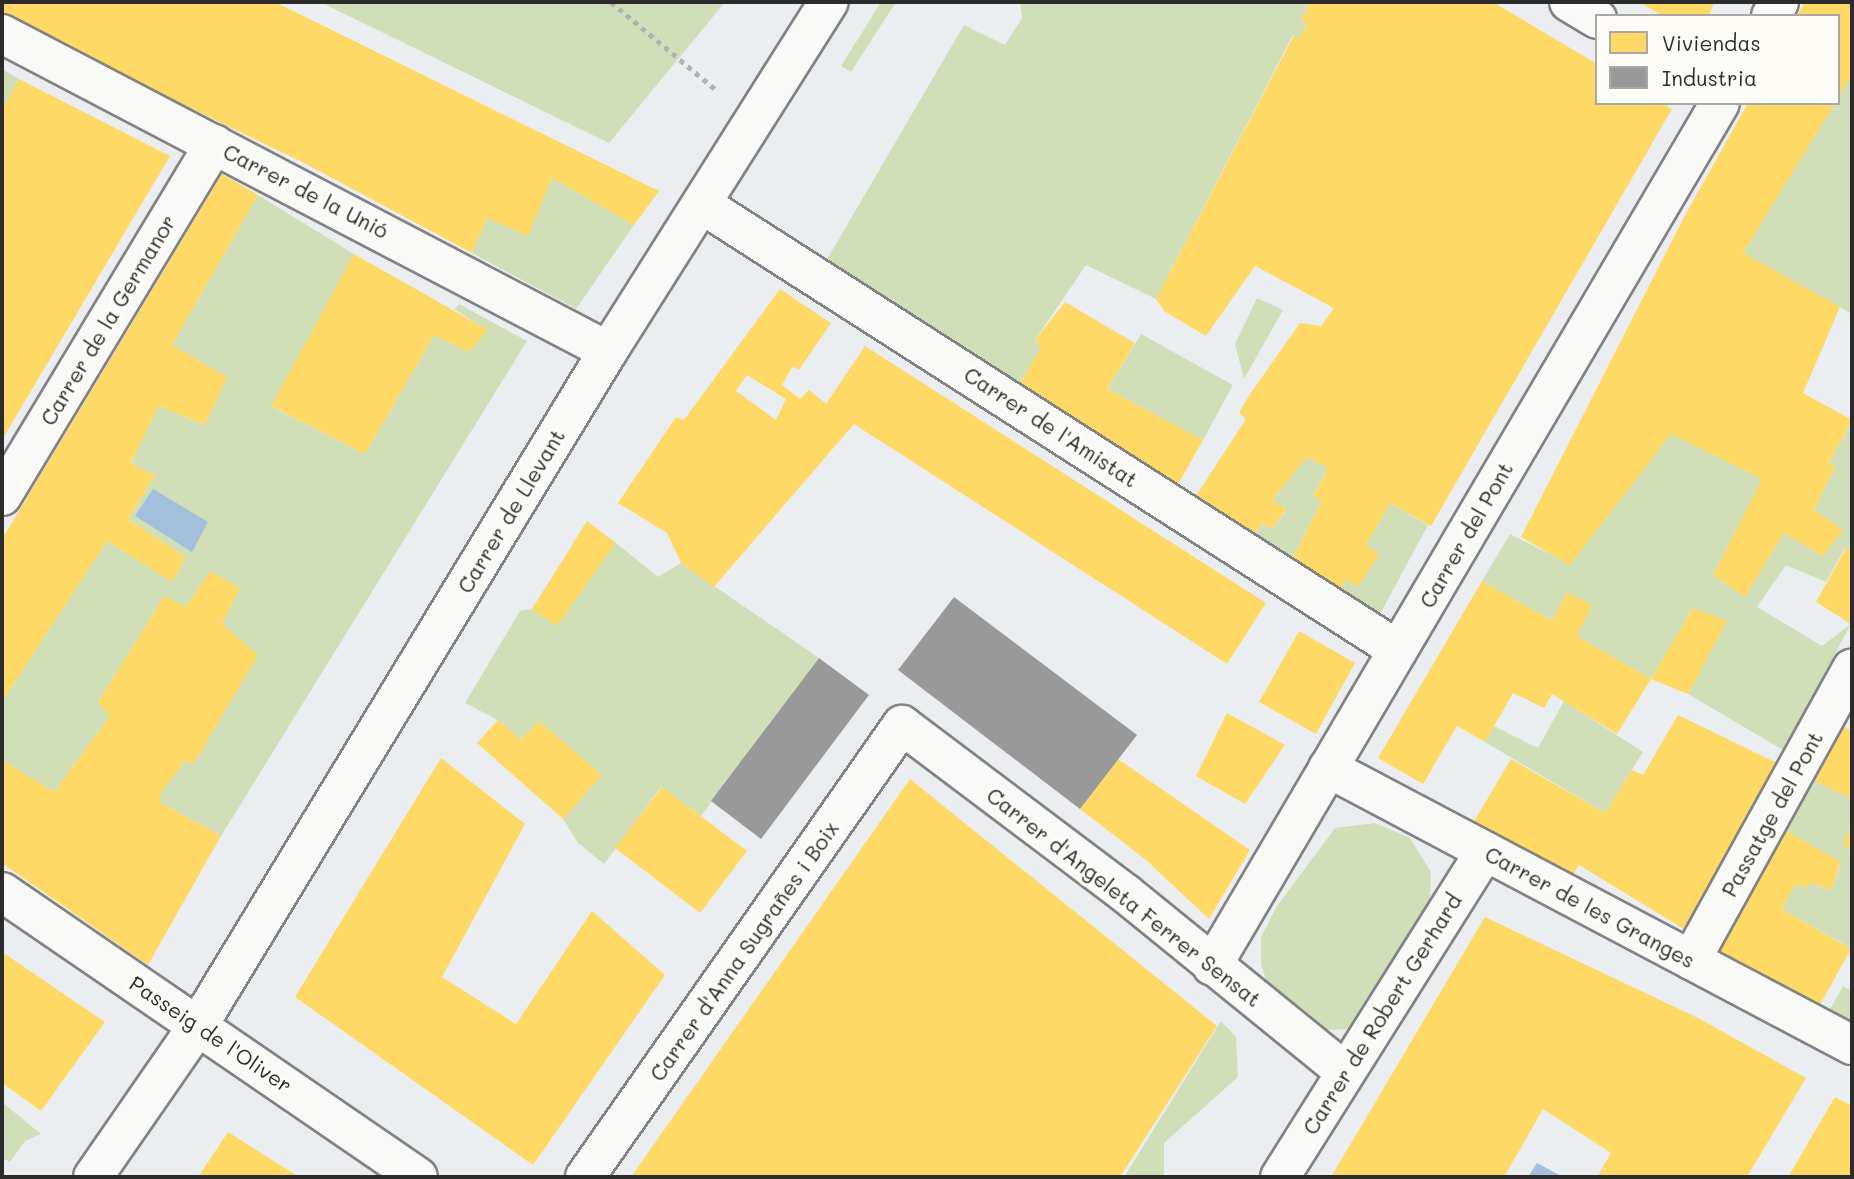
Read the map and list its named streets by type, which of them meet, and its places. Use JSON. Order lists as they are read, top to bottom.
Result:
{
  "streets": {
    "street": [
      "Carrer de la Unió",
      "Carrer de la Germanor",
      "Carrer de l'Amistat",
      "Carrer de Llevant",
      "Carrer del Pont",
      "Passatge del Pont",
      "Carrer d'Angeleta Ferrer Sensat",
      "Carrer de les Granges",
      "Carrer d'Anna Sugrañes i Boix",
      "Carrer de Robert Gerhard",
      "Passeig de l'Oliver"
    ]
  },
  "crossings": [
    ["Carrer de la Unió", "Carrer de la Germanor"],
    ["Carrer de la Unió", "Carrer de Llevant"],
    ["Carrer de l'Amistat", "Carrer de Llevant"],
    ["Carrer de l'Amistat", "Carrer del Pont"],
    ["Carrer de Llevant", "Passeig de l'Oliver"],
    ["Carrer del Pont", "Carrer d'Angeleta Ferrer Sensat"],
    ["Carrer del Pont", "Carrer de les Granges"],
    ["Passatge del Pont", "Carrer de les Granges"],
    ["Carrer d'Angeleta Ferrer Sensat", "Carrer d'Anna Sugrañes i Boix"],
    ["Carrer d'Angeleta Ferrer Sensat", "Carrer de Robert Gerhard"],
    ["Carrer de les Granges", "Carrer de Robert Gerhard"]
  ],
  "legend": ["Viviendas", "Industria"]
}
